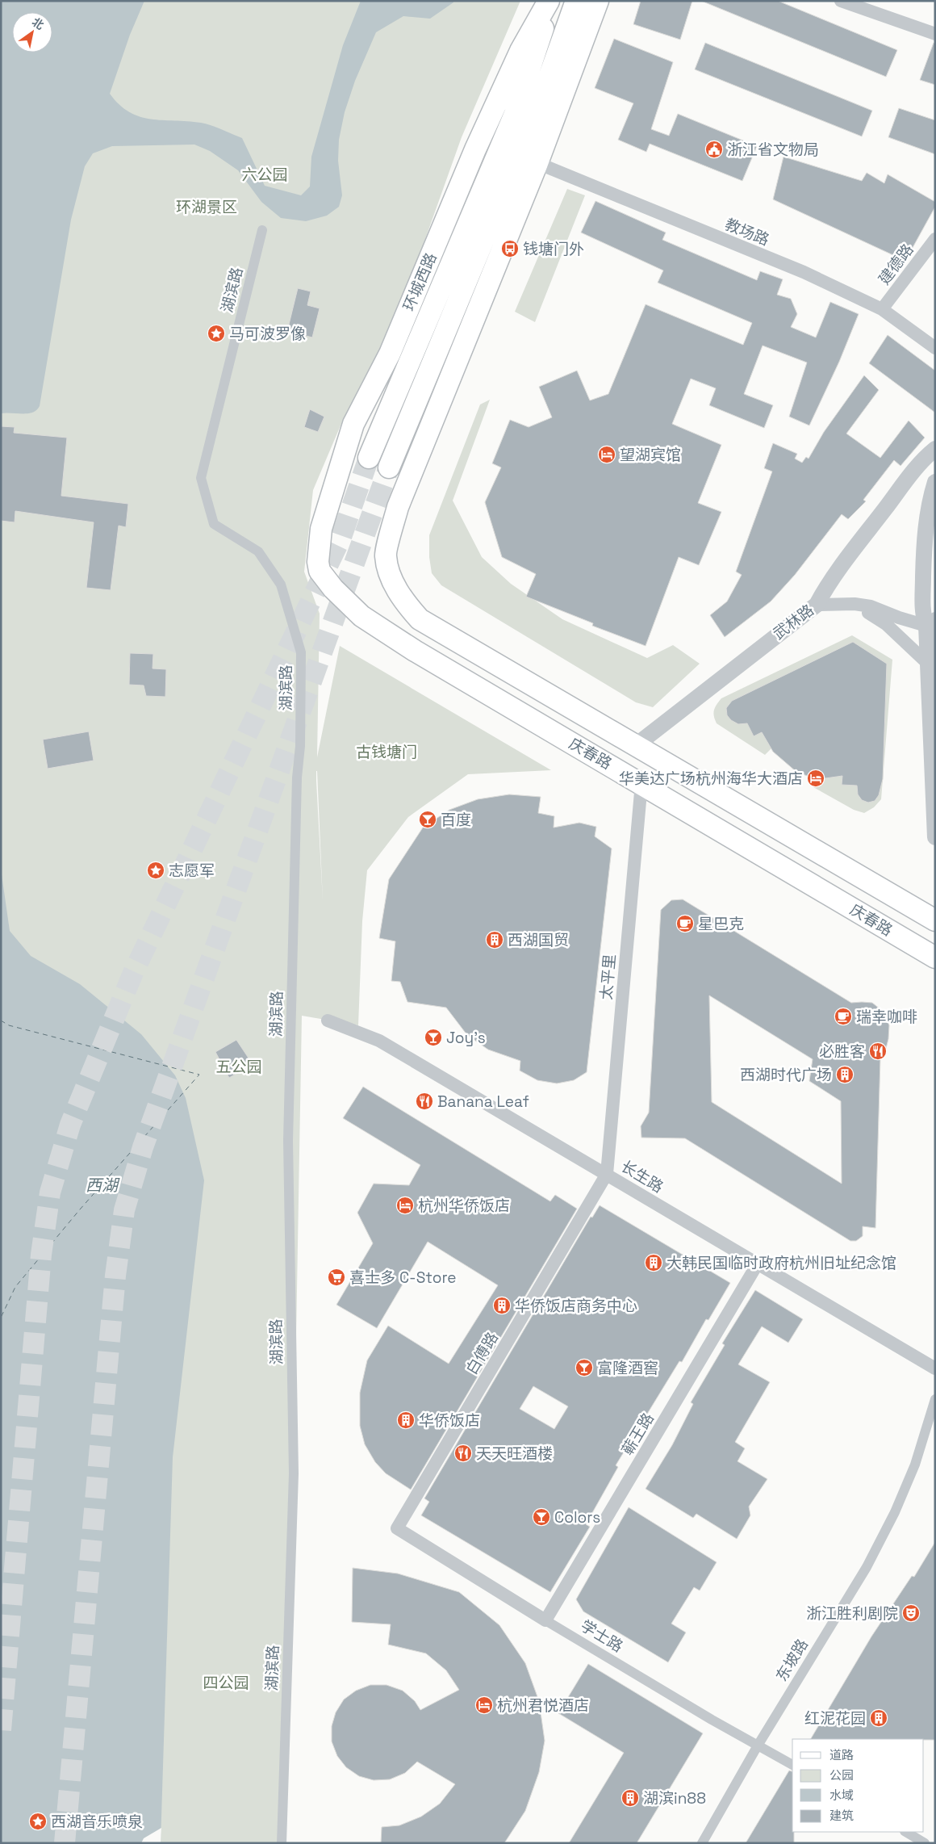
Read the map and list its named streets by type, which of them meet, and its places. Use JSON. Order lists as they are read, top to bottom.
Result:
{
  "streets": {
    "main road": ["环城西路", "庆春路"],
    "street": [
      "教场路",
      "建德路",
      "湖滨路",
      "武林路",
      "太平里",
      "长生路",
      "白傅路",
      "蕲王路",
      "学士路",
      "东坡路"
    ]
  },
  "crossings": [
    ["教场路", "建德路"],
    ["教场路", "庆春路"],
    ["环城西路", "庆春路"],
    ["武林路", "庆春路"],
    ["庆春路", "太平里"],
    ["太平里", "长生路"],
    ["太平里", "白傅路"],
    ["长生路", "白傅路"],
    ["长生路", "蕲王路"],
    ["白傅路", "学士路"],
    ["蕲王路", "学士路"],
    ["学士路", "东坡路"]
  ],
  "water": ["西湖"],
  "parks": [
    "六公园",
    "环湖景区",
    "古钱塘门",
    "五公园",
    "四公园"
  ],
  "places": {
    "public building": ["浙江省文物局"],
    "bus stop": ["钱塘门外"],
    "place": ["马可波罗像", "志愿军", "西湖音乐喷泉"],
    "hotel": [
      "望湖宾馆",
      "华美达广场杭州海华大酒店",
      "杭州华侨饭店",
      "杭州君悦酒店"
    ],
    "bar": [
      "百度",
      "Joy's",
      "富隆酒窖",
      "Colors"
    ],
    "cafe": ["星巴克", "瑞幸咖啡"],
    "building": [
      "西湖国贸",
      "西湖时代广场",
      "大韩民国临时政府杭州旧址纪念馆",
      "华侨饭店商务中心",
      "华侨饭店",
      "红泥花园",
      "湖滨in88"
    ],
    "restaurant": ["必胜客", "Banana Leaf", "天天旺酒楼"],
    "supermarket": ["喜士多 C-Store"],
    "theatre": ["浙江胜利剧院"]
  },
  "legend": [
    "道路",
    "公园",
    "水域",
    "建筑"
  ],
  "north": "top right"
}
